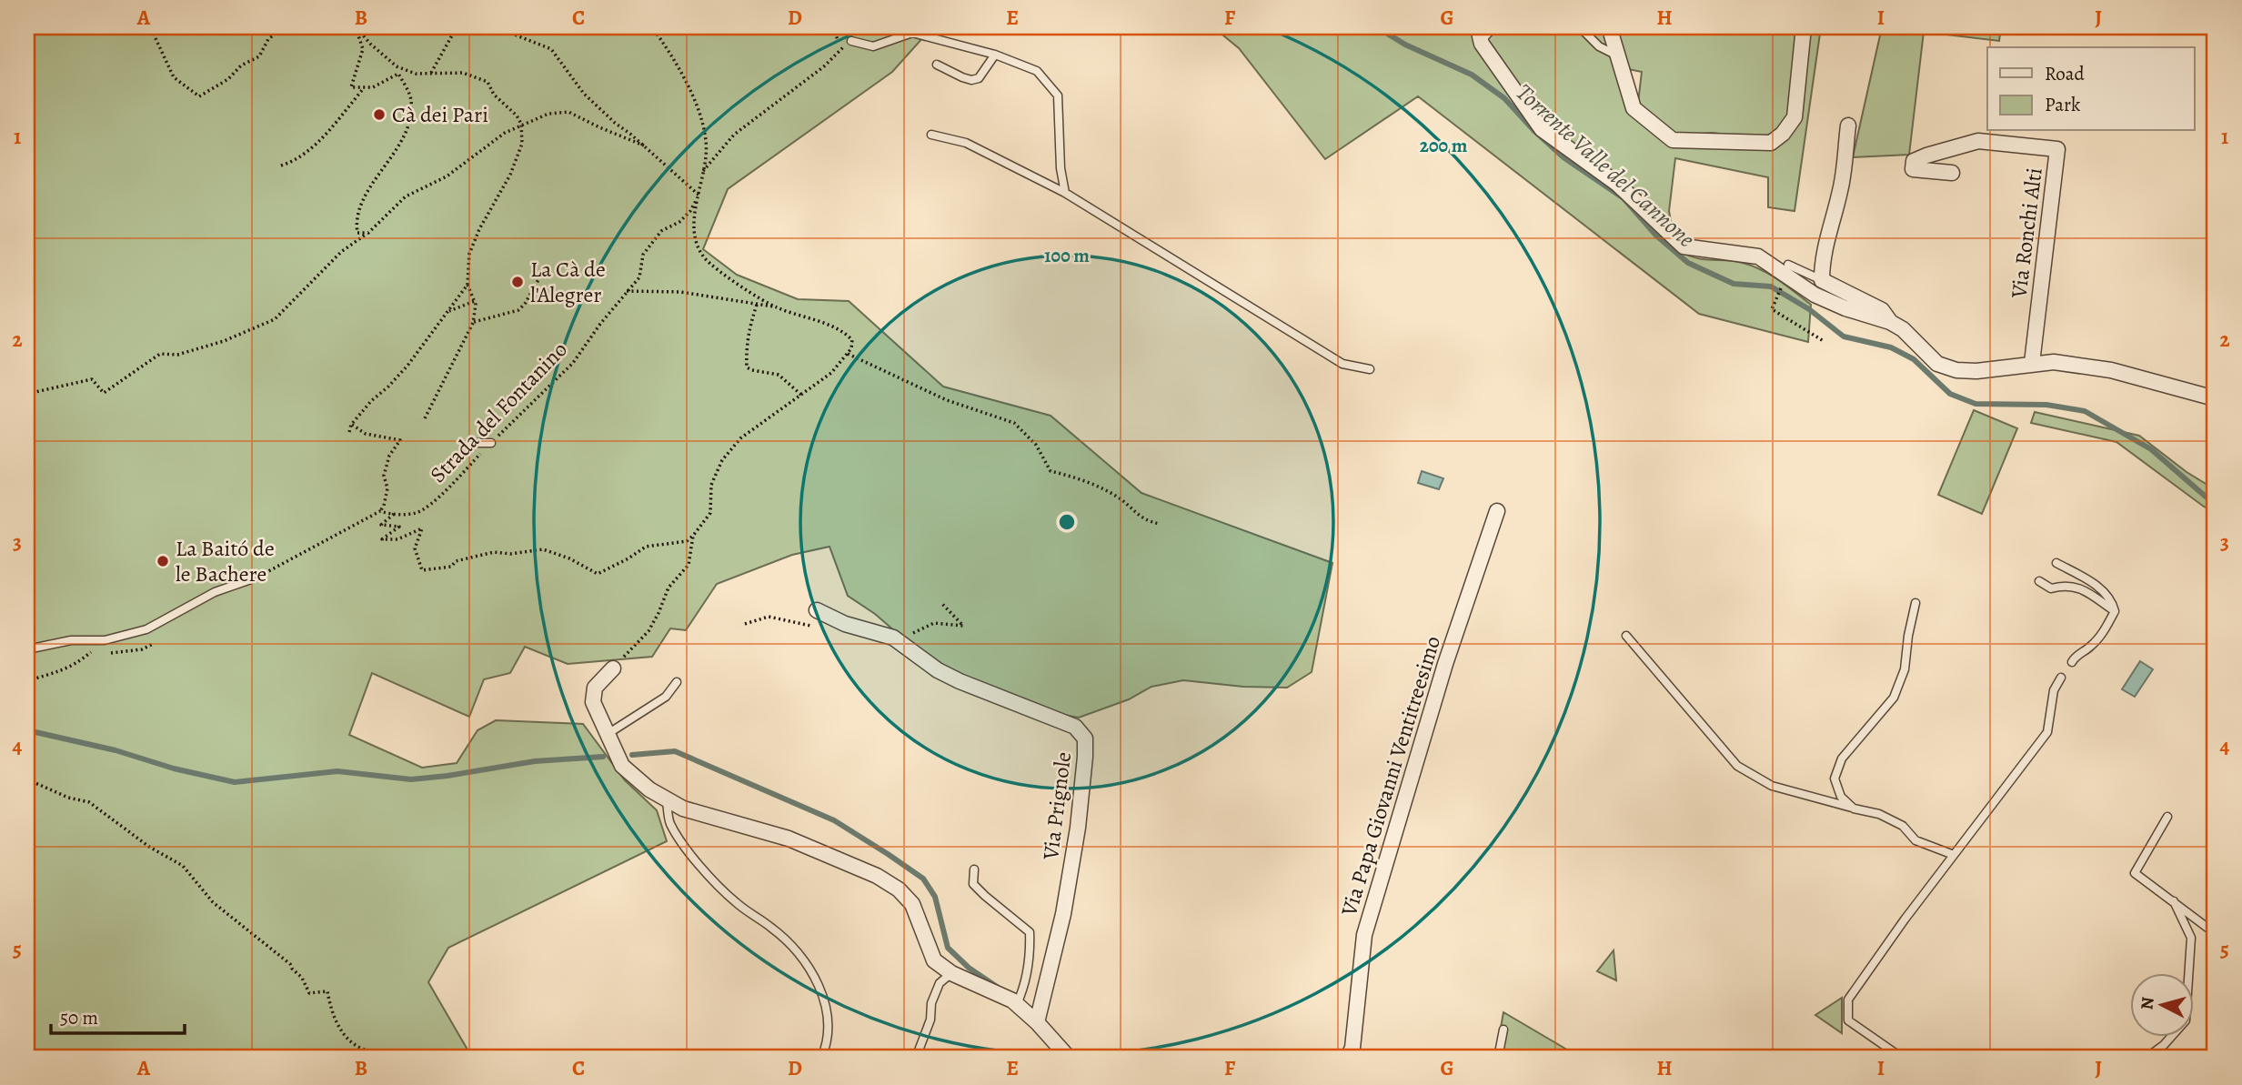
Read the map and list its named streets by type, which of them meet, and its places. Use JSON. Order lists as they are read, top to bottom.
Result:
{
  "streets": {
    "street": ["Via Ronchi Alti", "Via Papa Giovanni Ventitreesimo", "Via Prignole"],
    "path": ["Strada del Fontanino"]
  },
  "water": ["Torrente Valle del Cannone"],
  "places": ["Cà dei Pari", "La Cà de l'Alegrer", "La Baitó de le Bachere"],
  "legend": ["Road", "Park"],
  "scale_bar": "50 m",
  "north": "left",
  "grid": {
    "columns": [
      "A",
      "B",
      "C",
      "D",
      "E",
      "F",
      "G",
      "H",
      "I",
      "J"
    ],
    "rows": [
      "1",
      "2",
      "3",
      "4",
      "5"
    ]
  },
  "rings": ["200 m", "100 m"]
}
